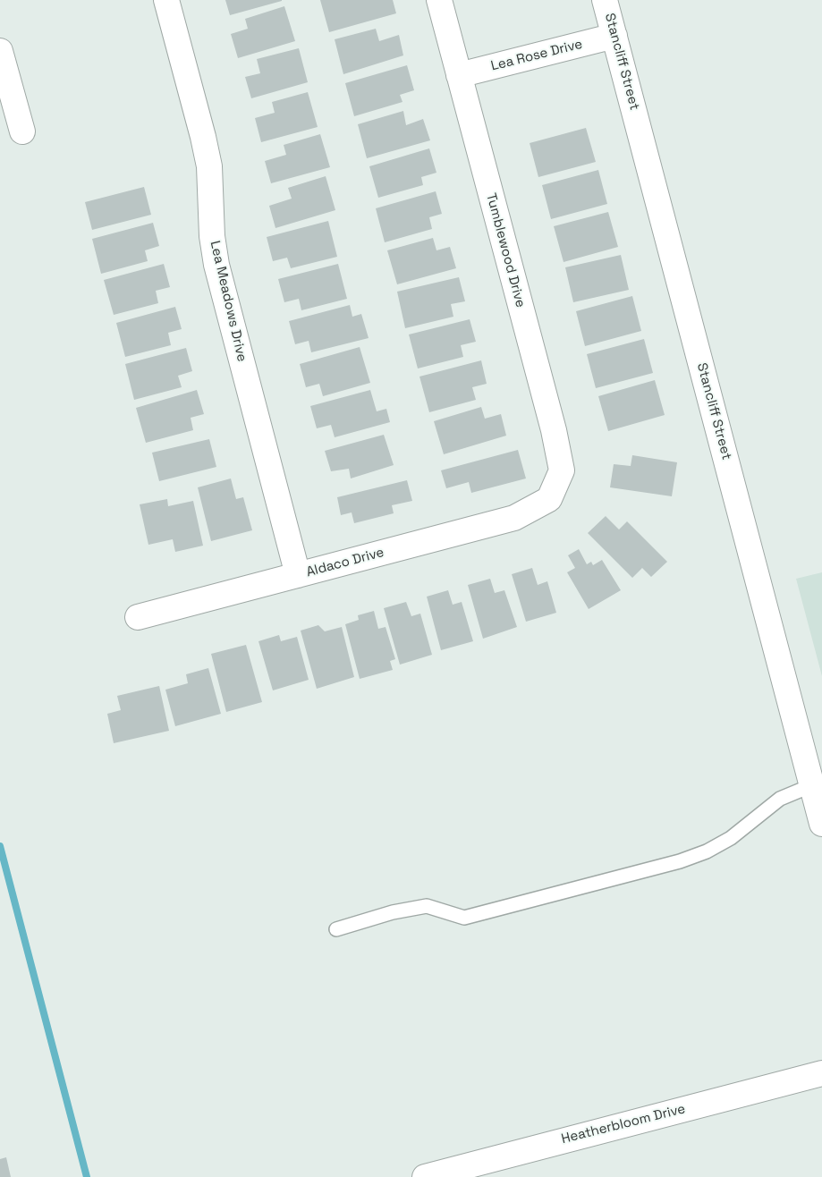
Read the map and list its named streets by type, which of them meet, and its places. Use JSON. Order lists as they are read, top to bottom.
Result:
{
  "streets": {
    "street": [
      "Lea Rose Drive",
      "Stancliff Street",
      "Tumblewood Drive",
      "Lea Meadows Drive",
      "Aldaco Drive",
      "Heatherbloom Drive"
    ]
  },
  "crossings": [
    ["Lea Rose Drive", "Stancliff Street"],
    ["Lea Rose Drive", "Tumblewood Drive"],
    ["Tumblewood Drive", "Aldaco Drive"],
    ["Lea Meadows Drive", "Aldaco Drive"]
  ]
}
